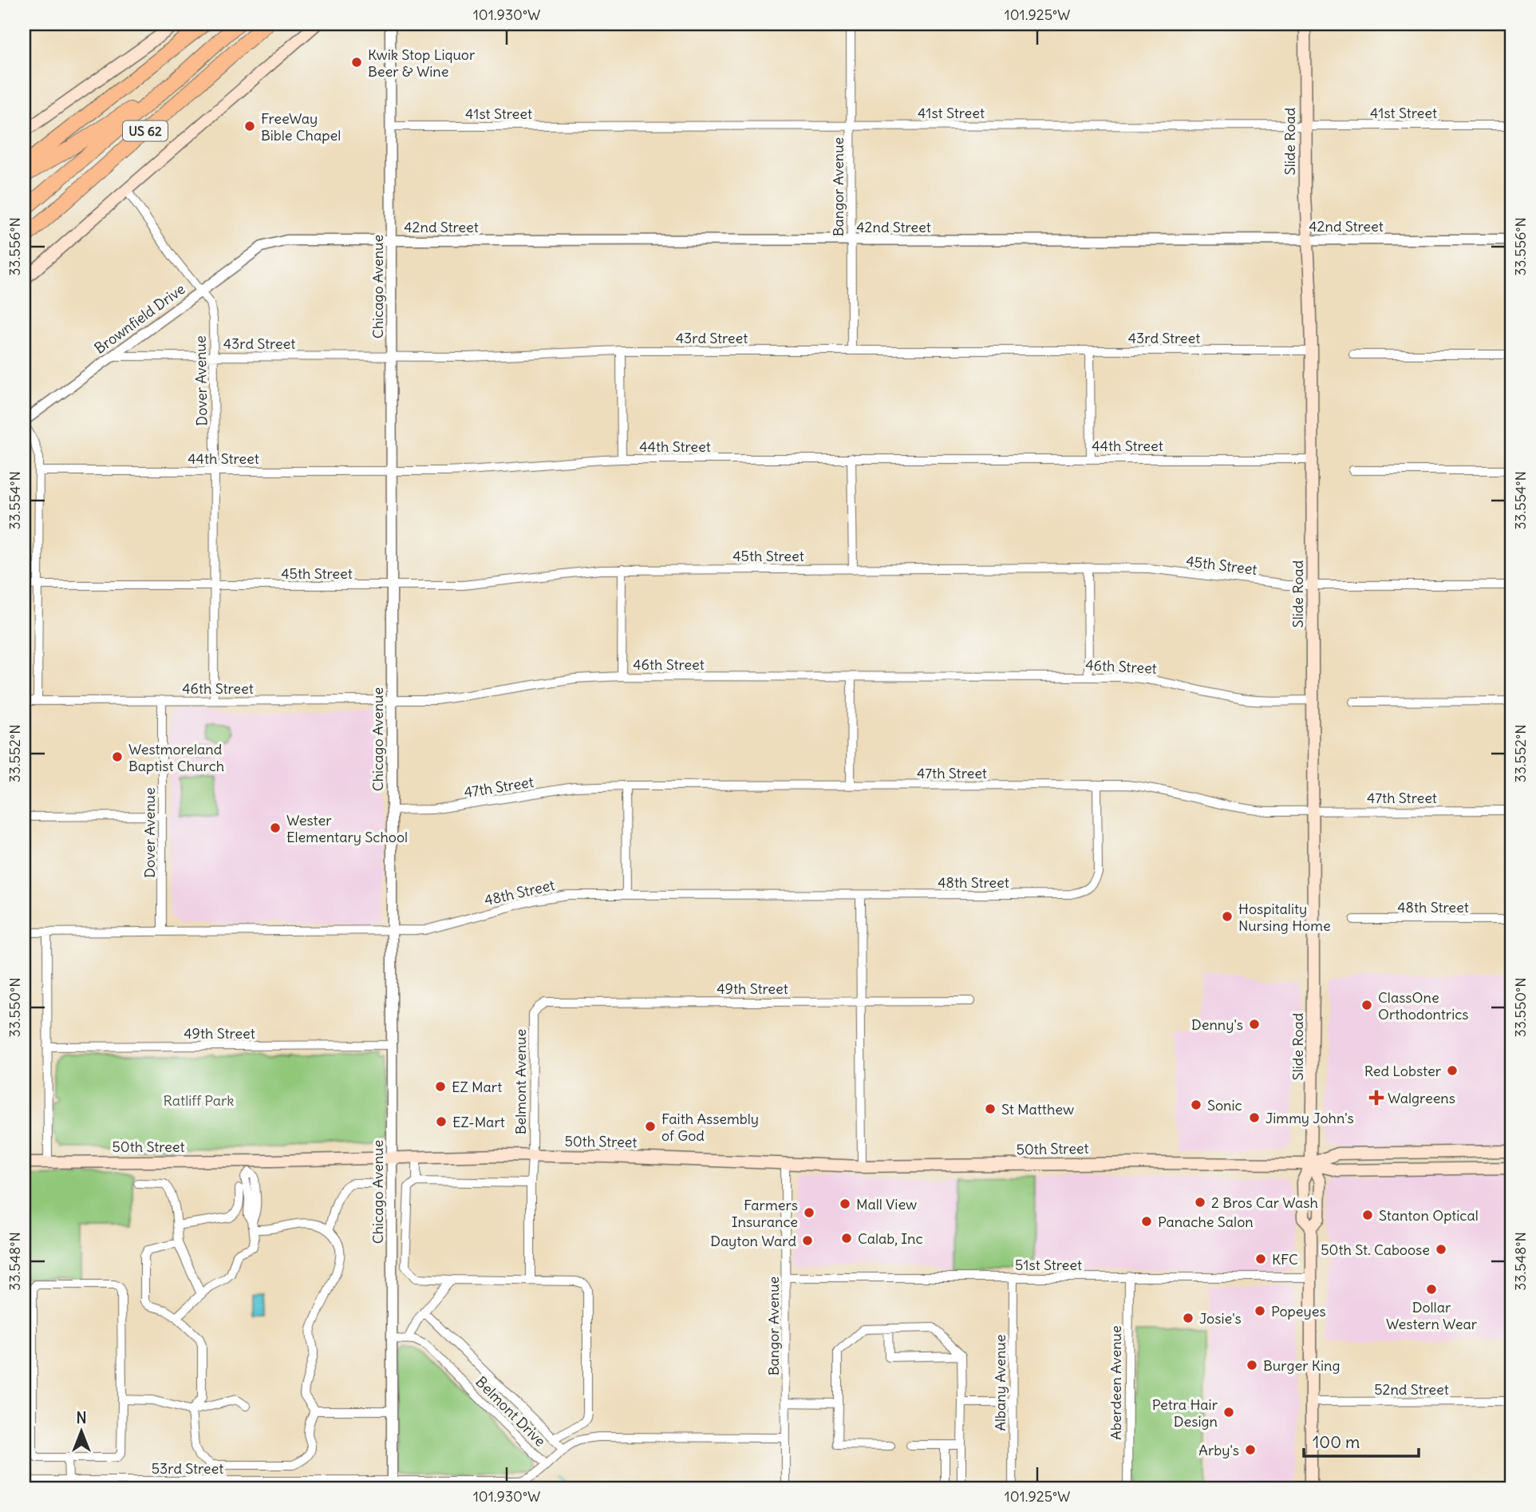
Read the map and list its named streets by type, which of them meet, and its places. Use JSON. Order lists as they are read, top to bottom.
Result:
{
  "streets": {
    "highway": ["US 62"],
    "main road": ["Slide Road", "50th Street"],
    "street": [
      "41st Street",
      "Bangor Avenue",
      "42nd Street",
      "Chicago Avenue",
      "Brownfield Drive",
      "43rd Street",
      "Dover Avenue",
      "44th Street",
      "45th Street",
      "46th Street",
      "47th Street",
      "48th Street",
      "49th Street",
      "Belmont Avenue",
      "51st Street",
      "Albany Avenue",
      "Aberdeen Avenue",
      "52nd Street",
      "Belmont Drive",
      "53rd Street"
    ]
  },
  "crossings": [
    ["41st Street", "Slide Road"],
    ["41st Street", "Bangor Avenue"],
    ["41st Street", "Chicago Avenue"],
    ["Slide Road", "42nd Street"],
    ["Slide Road", "43rd Street"],
    ["Slide Road", "44th Street"],
    ["Slide Road", "45th Street"],
    ["Slide Road", "46th Street"],
    ["Slide Road", "47th Street"],
    ["Slide Road", "50th Street"],
    ["Slide Road", "51st Street"],
    ["Slide Road", "52nd Street"],
    ["Bangor Avenue", "42nd Street"],
    ["Bangor Avenue", "43rd Street"],
    ["Bangor Avenue", "50th Street"],
    ["Bangor Avenue", "51st Street"],
    ["Bangor Avenue", "Belmont Drive"],
    ["42nd Street", "Chicago Avenue"],
    ["42nd Street", "Brownfield Drive"],
    ["Chicago Avenue", "43rd Street"],
    ["Chicago Avenue", "44th Street"],
    ["Chicago Avenue", "45th Street"],
    ["Chicago Avenue", "46th Street"],
    ["Chicago Avenue", "47th Street"],
    ["Chicago Avenue", "48th Street"],
    ["Chicago Avenue", "49th Street"],
    ["Chicago Avenue", "50th Street"],
    ["Chicago Avenue", "Belmont Drive"],
    ["Chicago Avenue", "53rd Street"],
    ["Brownfield Drive", "43rd Street"],
    ["Brownfield Drive", "Dover Avenue"],
    ["43rd Street", "Dover Avenue"],
    ["Dover Avenue", "44th Street"],
    ["Dover Avenue", "45th Street"],
    ["Dover Avenue", "46th Street"],
    ["Dover Avenue", "48th Street"],
    ["47th Street", "48th Street"],
    ["49th Street", "Belmont Avenue"],
    ["Belmont Avenue", "50th Street"],
    ["51st Street", "Albany Avenue"],
    ["51st Street", "Aberdeen Avenue"],
    ["Belmont Drive", "53rd Street"]
  ],
  "parks": ["Ratliff Park"],
  "places": {
    "other": [
      "Kwik Stop Liquor Beer & Wine",
      "FreeWay Bible Chapel",
      "Westmoreland Baptist Church",
      "Wester Elementary School",
      "Hospitality Nursing Home",
      "ClassOne Orthodontrics",
      "Denny's",
      "Red Lobster",
      "EZ Mart",
      "Sonic",
      "St Matthew",
      "Jimmy John's",
      "EZ-Mart",
      "Faith Assembly of God",
      "2 Bros Car Wash",
      "Mall View",
      "Farmers Insurance",
      "Stanton Optical",
      "Panache Salon",
      "Calab, Inc",
      "Dayton Ward",
      "50th St. Caboose",
      "KFC",
      "Dollar Western Wear",
      "Popeyes",
      "Josie's",
      "Burger King",
      "Petra Hair Design",
      "Arby's"
    ],
    "health": ["Walgreens"]
  },
  "scale_bar": "100 m",
  "north": "top",
  "coordinates": [
    "101.930°W",
    "101.925°W",
    "33.556°N",
    "33.554°N",
    "33.552°N",
    "33.550°N",
    "33.548°N"
  ]
}
